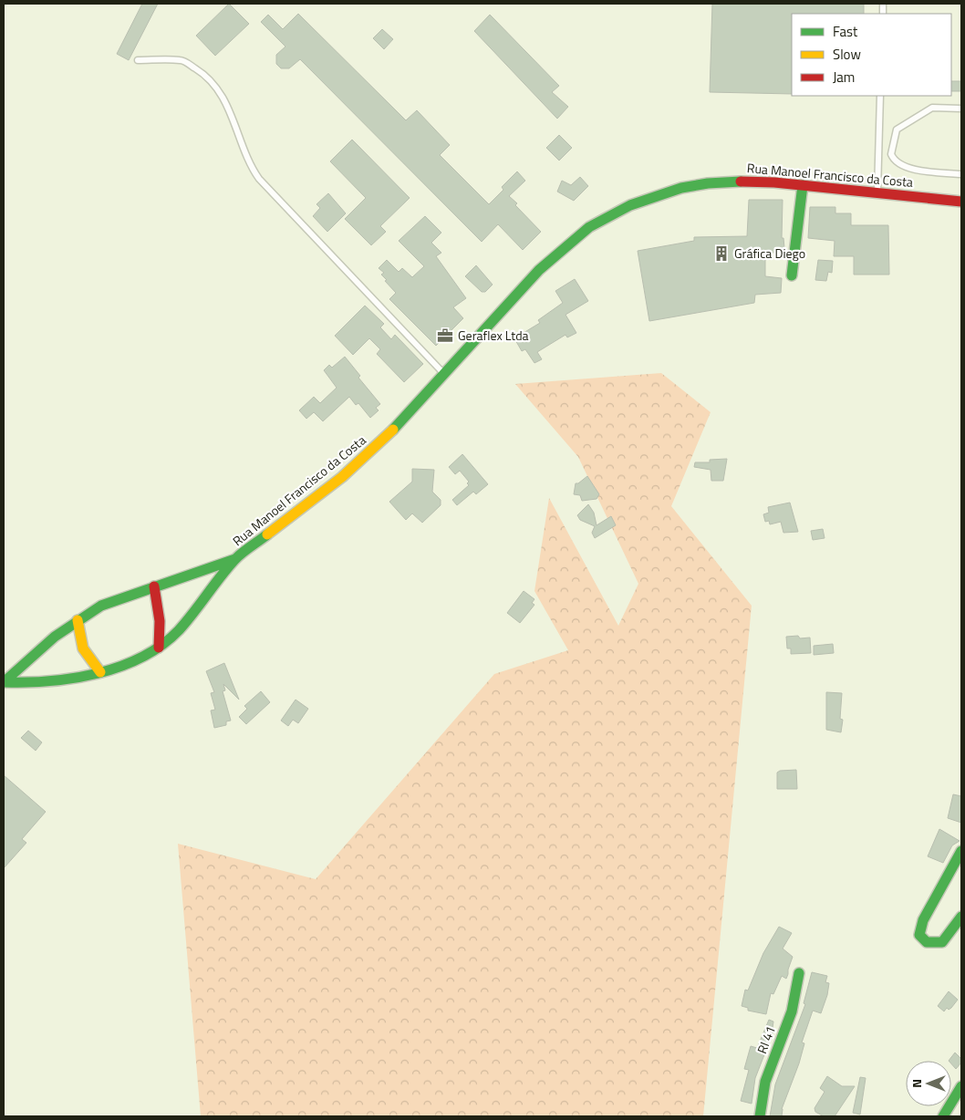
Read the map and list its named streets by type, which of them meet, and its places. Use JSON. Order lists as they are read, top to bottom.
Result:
{
  "streets": {
    "main road": ["Rua Manoel Francisco da Costa", "RI 41"]
  },
  "places": {
    "building": ["Gráfica Diego"],
    "office": ["Geraflex Ltda"]
  },
  "legend": ["Fast", "Slow", "Jam"],
  "north": "left"
}
